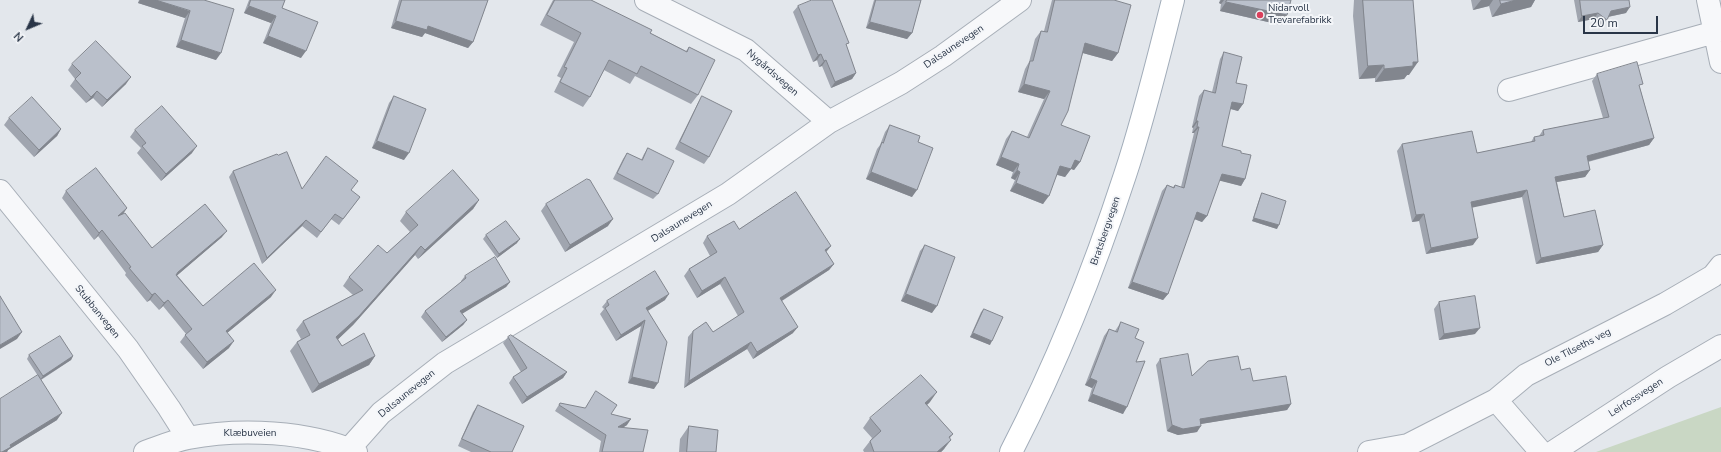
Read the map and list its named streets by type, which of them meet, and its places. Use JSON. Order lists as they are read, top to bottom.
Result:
{
  "streets": {
    "main road": ["Bratsbergvegen"],
    "street": [
      "Dalsaunevegen",
      "Nygårdsvegen",
      "Stubbanvegen",
      "Ole Tilseths veg",
      "Leirfossvegen",
      "Klæbuveien"
    ]
  },
  "crossings": [
    ["Dalsaunevegen", "Nygårdsvegen"],
    ["Dalsaunevegen", "Klæbuveien"],
    ["Stubbanvegen", "Klæbuveien"]
  ],
  "places": ["Nidarvoll Trevarefabrikk"],
  "scale_bar": "20 m",
  "north": "bottom left"
}
